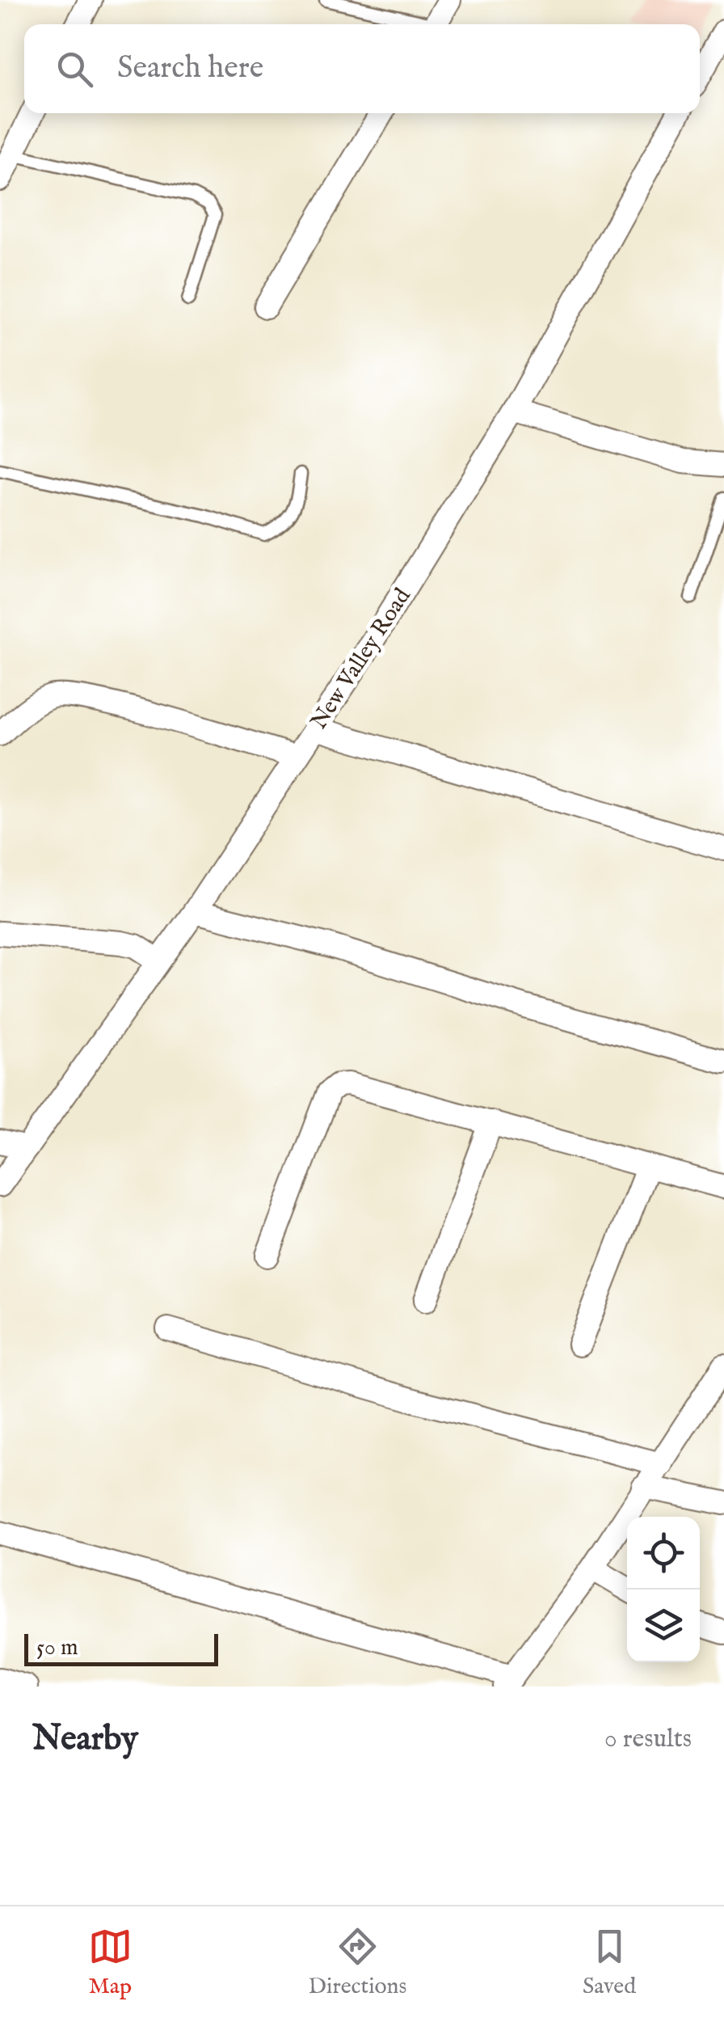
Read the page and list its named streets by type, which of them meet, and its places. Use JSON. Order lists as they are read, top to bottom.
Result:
{
  "streets": {
    "street": ["New Valley Road"]
  },
  "scale_bar": "50 m",
  "page": {
    "search": "Search here",
    "scale": "50 m",
    "heading": ["Nearby", "0 results"],
    "nav": ["Map", "Directions", "Saved"]
  }
}
